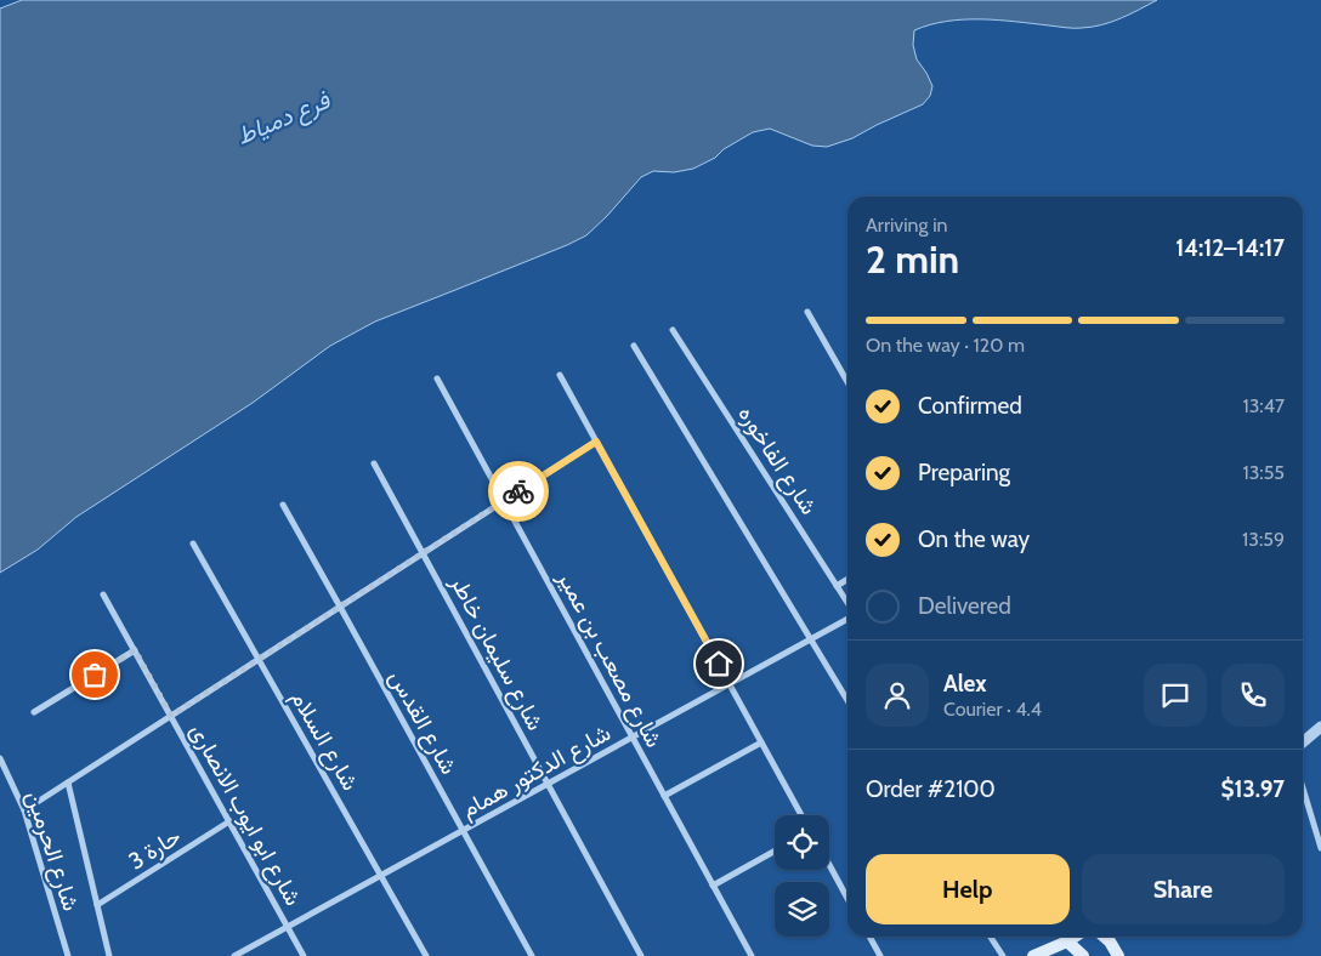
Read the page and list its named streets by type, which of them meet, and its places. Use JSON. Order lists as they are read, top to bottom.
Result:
{
  "streets": {
    "street": [
      "شارع الفاخوره",
      "شارع سليمان خاطر",
      "شارع مصعب بن عمير",
      "شارع القدس",
      "شارع السلام",
      "شارع الدكتور همام",
      "شارع ابو ايوب الانصارى",
      "حارة 3",
      "شارع الحرمين"
    ]
  },
  "crossings": [
    ["شارع سليمان خاطر", "شارع الدكتور همام"],
    ["شارع مصعب بن عمير", "شارع الدكتور همام"],
    ["شارع القدس", "شارع الدكتور همام"],
    ["شارع السلام", "شارع الدكتور همام"],
    ["شارع الدكتور همام", "شارع ابو ايوب الانصارى"],
    ["شارع ابو ايوب الانصارى", "حارة 3"]
  ],
  "water": ["فرع دمياط"],
  "page": {
    "heading": ["2 min", "Arriving in", "14:12–14:17"],
    "panel": [
      "Alex",
      "Courier · 4.4",
      "Order #2100",
      "$13.97"
    ],
    "bar": "On the way · 120 m",
    "list": [
      ["Confirmed", "13:47"],
      ["Preparing", "13:55"],
      ["On the way", "13:59"],
      "Delivered"
    ],
    "buttons": ["Help", "Share"]
  }
}
